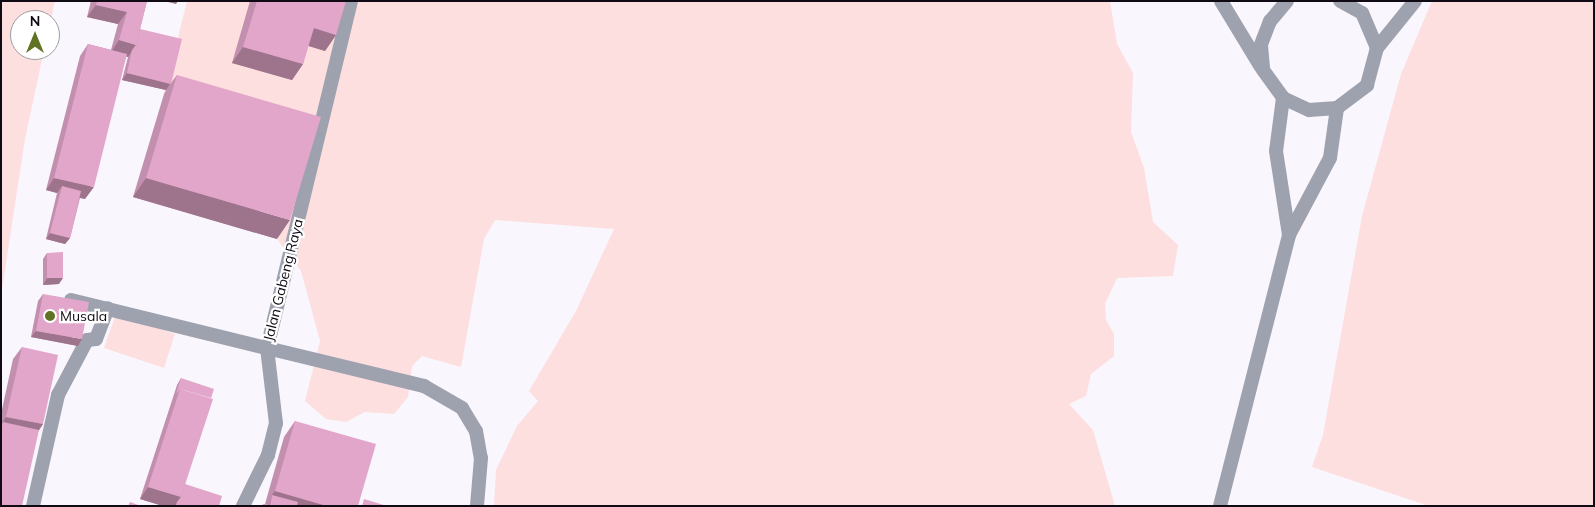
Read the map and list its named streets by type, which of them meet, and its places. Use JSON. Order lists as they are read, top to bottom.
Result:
{
  "streets": {
    "street": ["Jalan Gabeng Raya"]
  },
  "places": ["Musala"],
  "north": "top"
}
